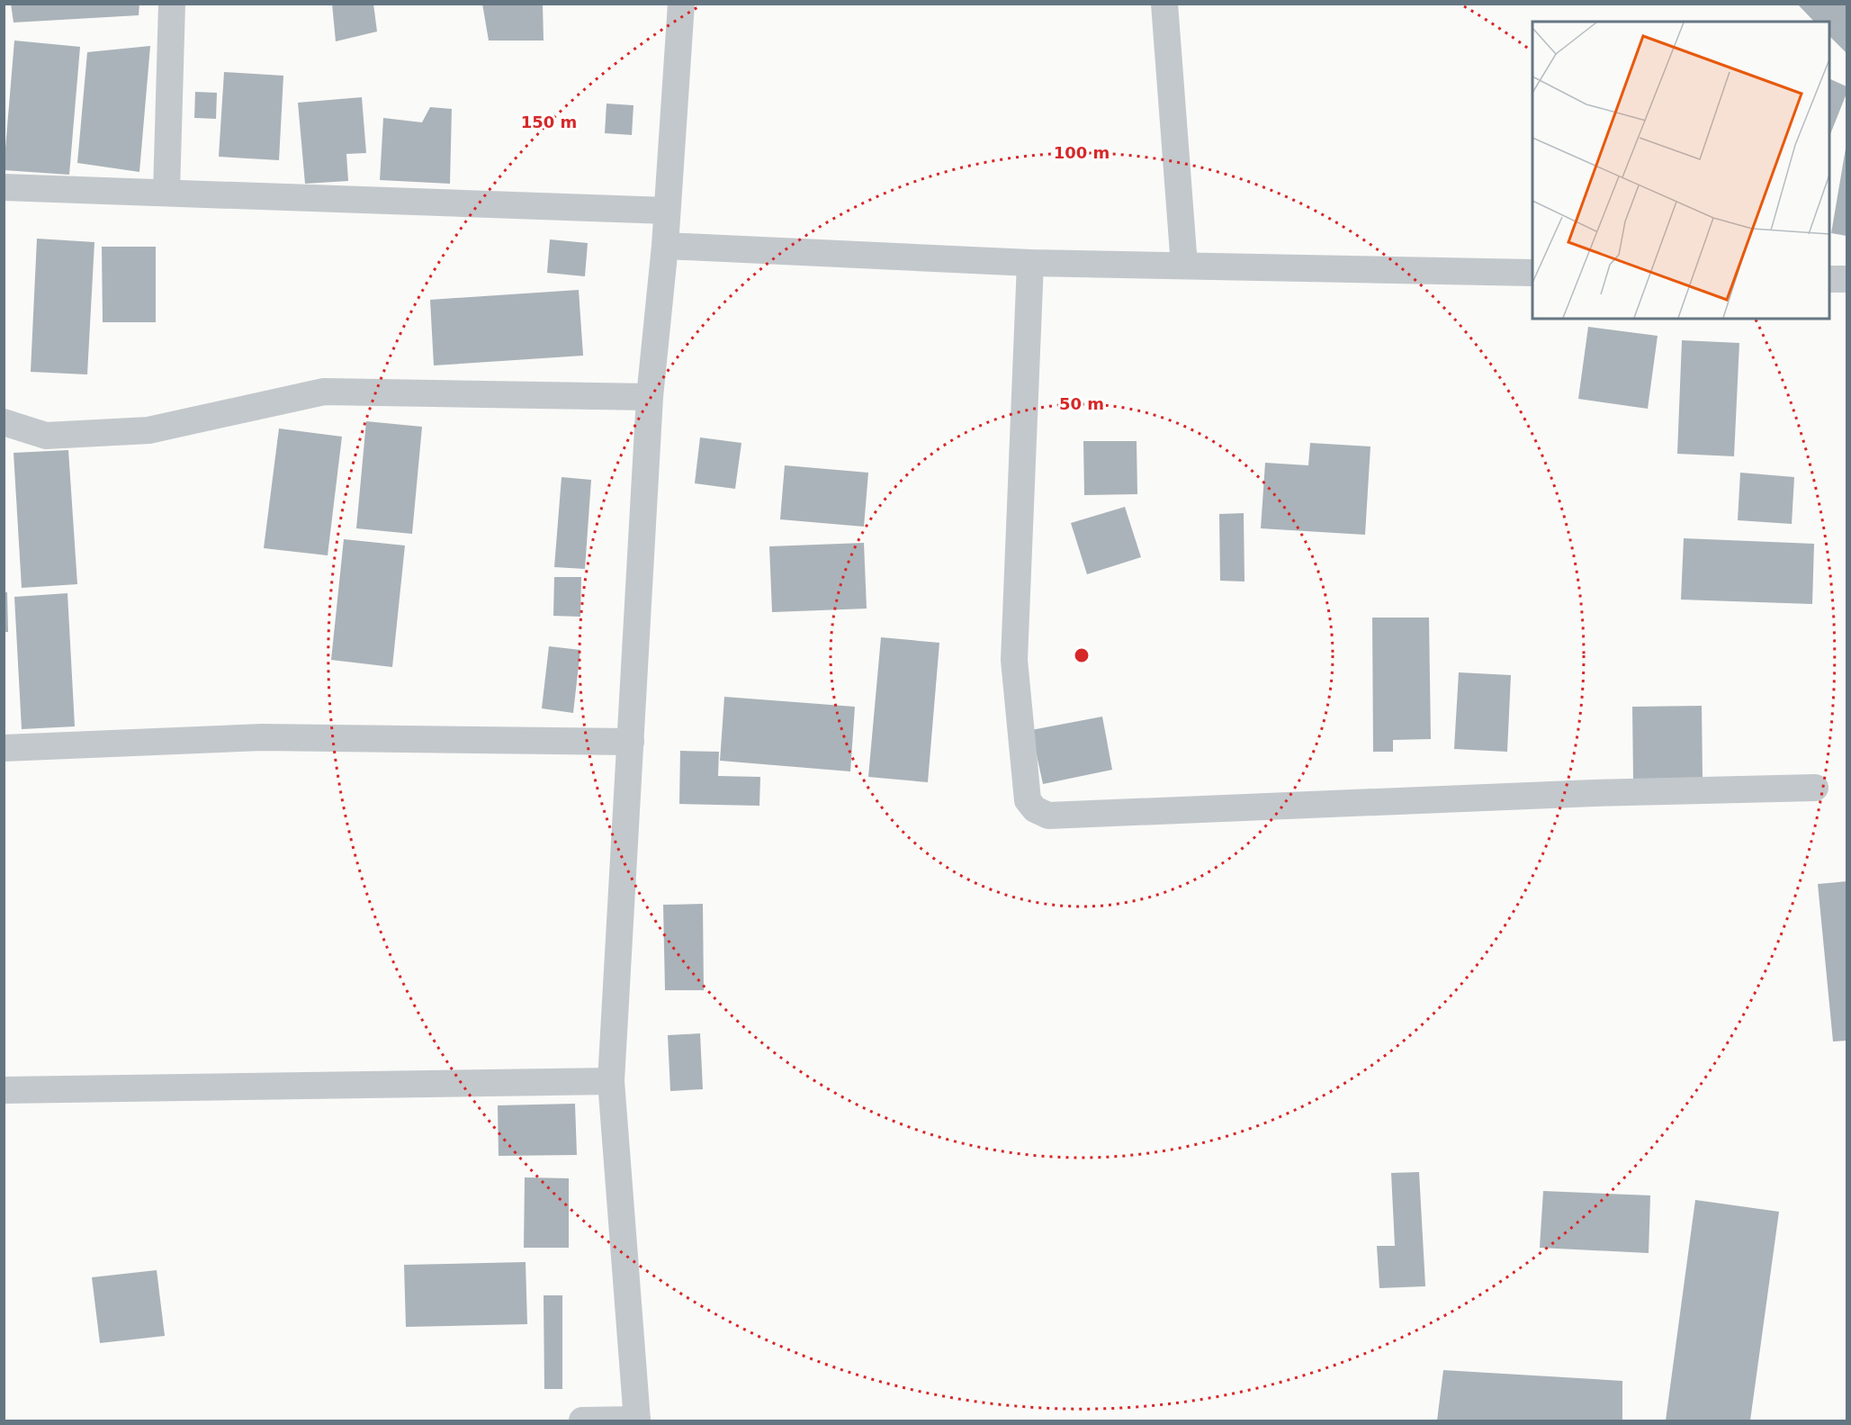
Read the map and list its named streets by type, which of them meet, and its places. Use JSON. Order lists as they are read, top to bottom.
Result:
{
  "rings": ["150 m", "100 m", "50 m"]
}
